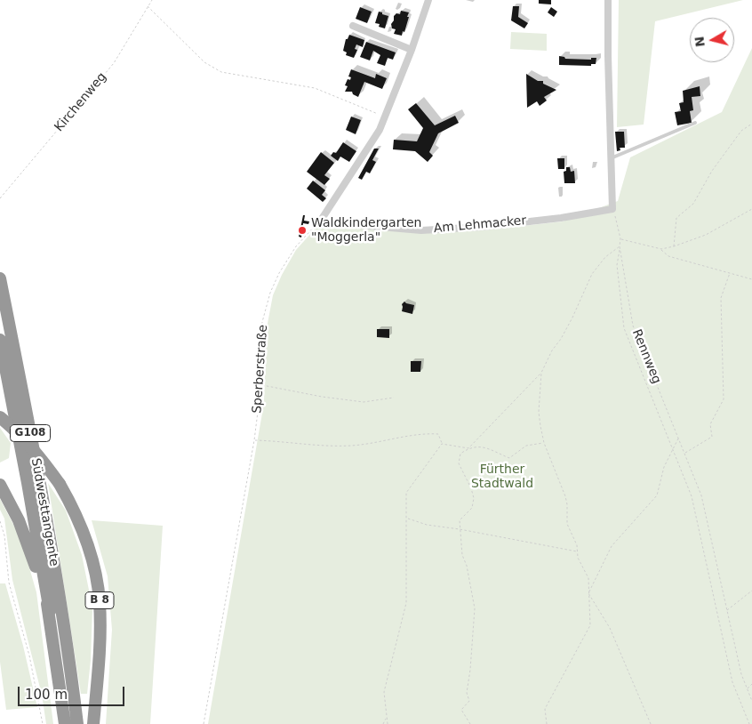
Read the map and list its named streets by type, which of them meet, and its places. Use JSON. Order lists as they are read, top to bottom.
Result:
{
  "streets": {
    "highway": ["G108", "Südwesttangente", "B 8"],
    "street": ["Am Lehmacker"],
    "path": ["Kirchenweg", "Rennweg", "Sperberstraße"]
  },
  "crossings": [
    ["Am Lehmacker", "Rennweg"],
    ["Am Lehmacker", "Sperberstraße"]
  ],
  "parks": ["Fürther Stadtwald"],
  "places": ["Waldkindergarten \"Moggerla\""],
  "scale_bar": "100 m",
  "north": "left"
}
